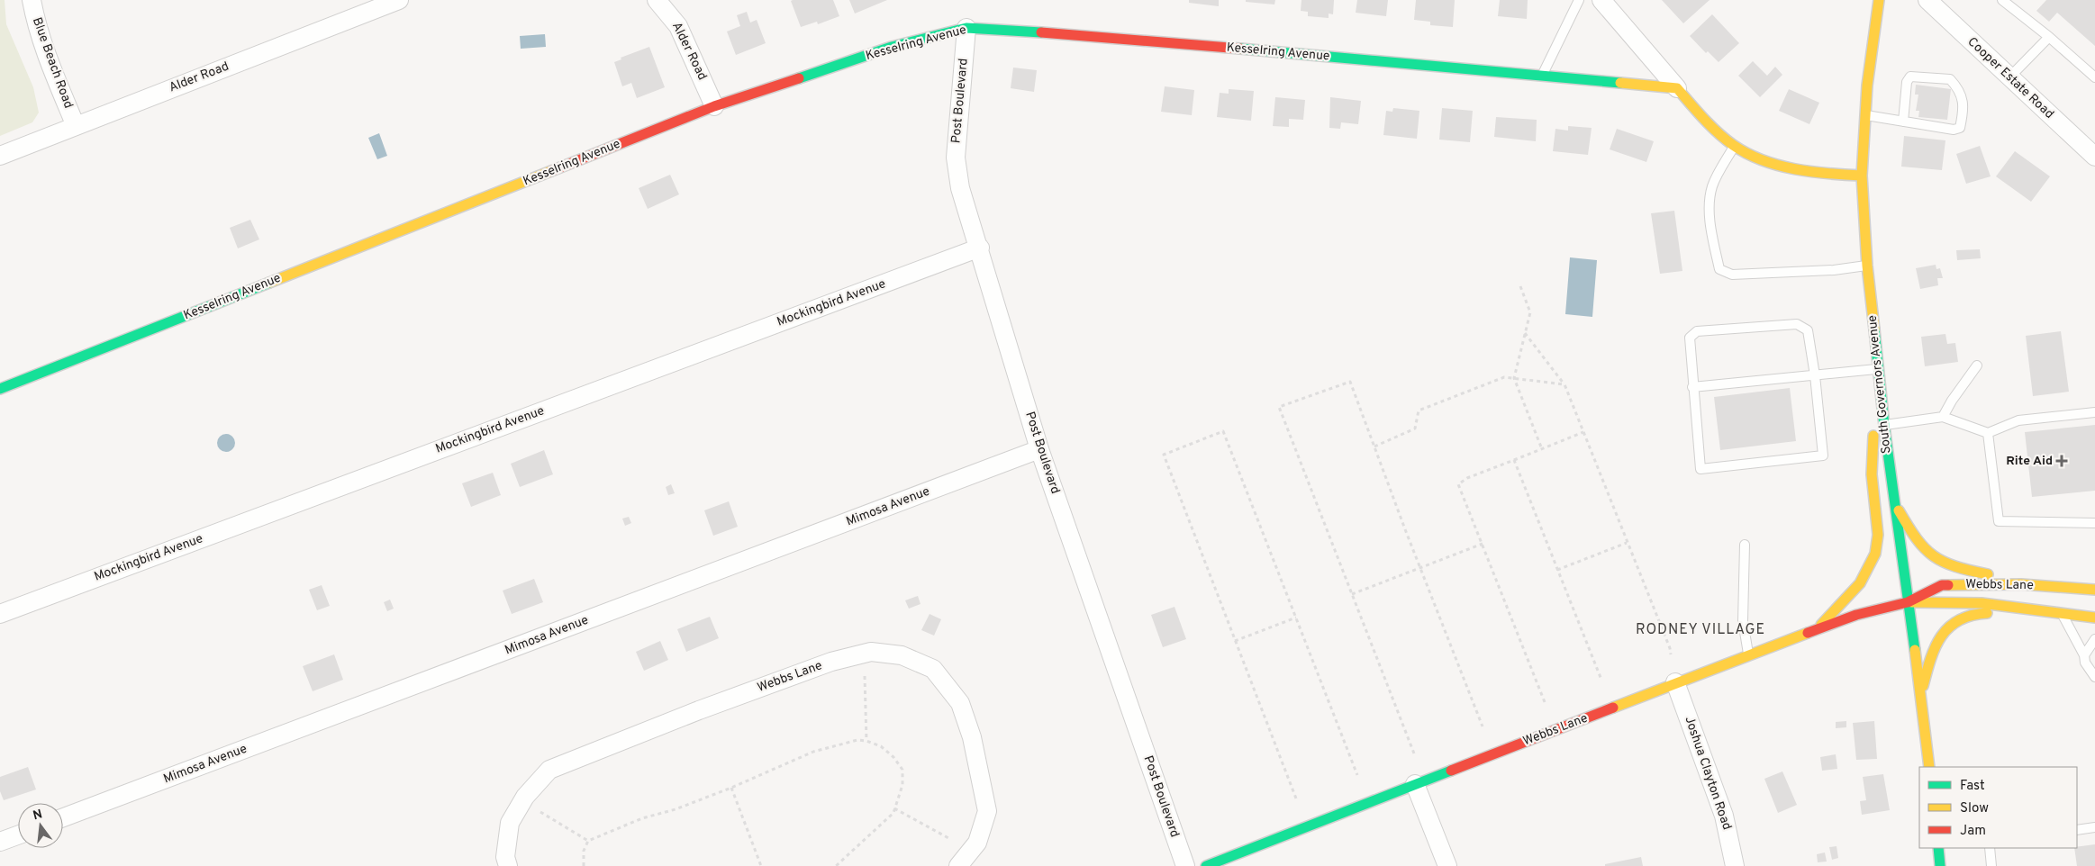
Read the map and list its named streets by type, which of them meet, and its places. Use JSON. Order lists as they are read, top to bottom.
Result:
{
  "streets": {
    "street": [
      "Kesselring Avenue",
      "Alder Road",
      "Blue Beach Road",
      "Cooper Estate Road",
      "Post Boulevard",
      "Mockingbird Avenue",
      "South Governors Avenue",
      "Mimosa Avenue",
      "Webbs Lane",
      "Joshua Clayton Road"
    ]
  },
  "crossings": [
    ["Kesselring Avenue", "Alder Road"],
    ["Kesselring Avenue", "Post Boulevard"],
    ["Alder Road", "Blue Beach Road"],
    ["Post Boulevard", "Mockingbird Avenue"],
    ["Post Boulevard", "Mimosa Avenue"],
    ["South Governors Avenue", "Webbs Lane"],
    ["Webbs Lane", "Joshua Clayton Road"]
  ],
  "districts": ["RODNEY VILLAGE"],
  "places": {
    "health": ["Rite Aid"]
  },
  "legend": ["Fast", "Slow", "Jam"],
  "north": "top"
}
